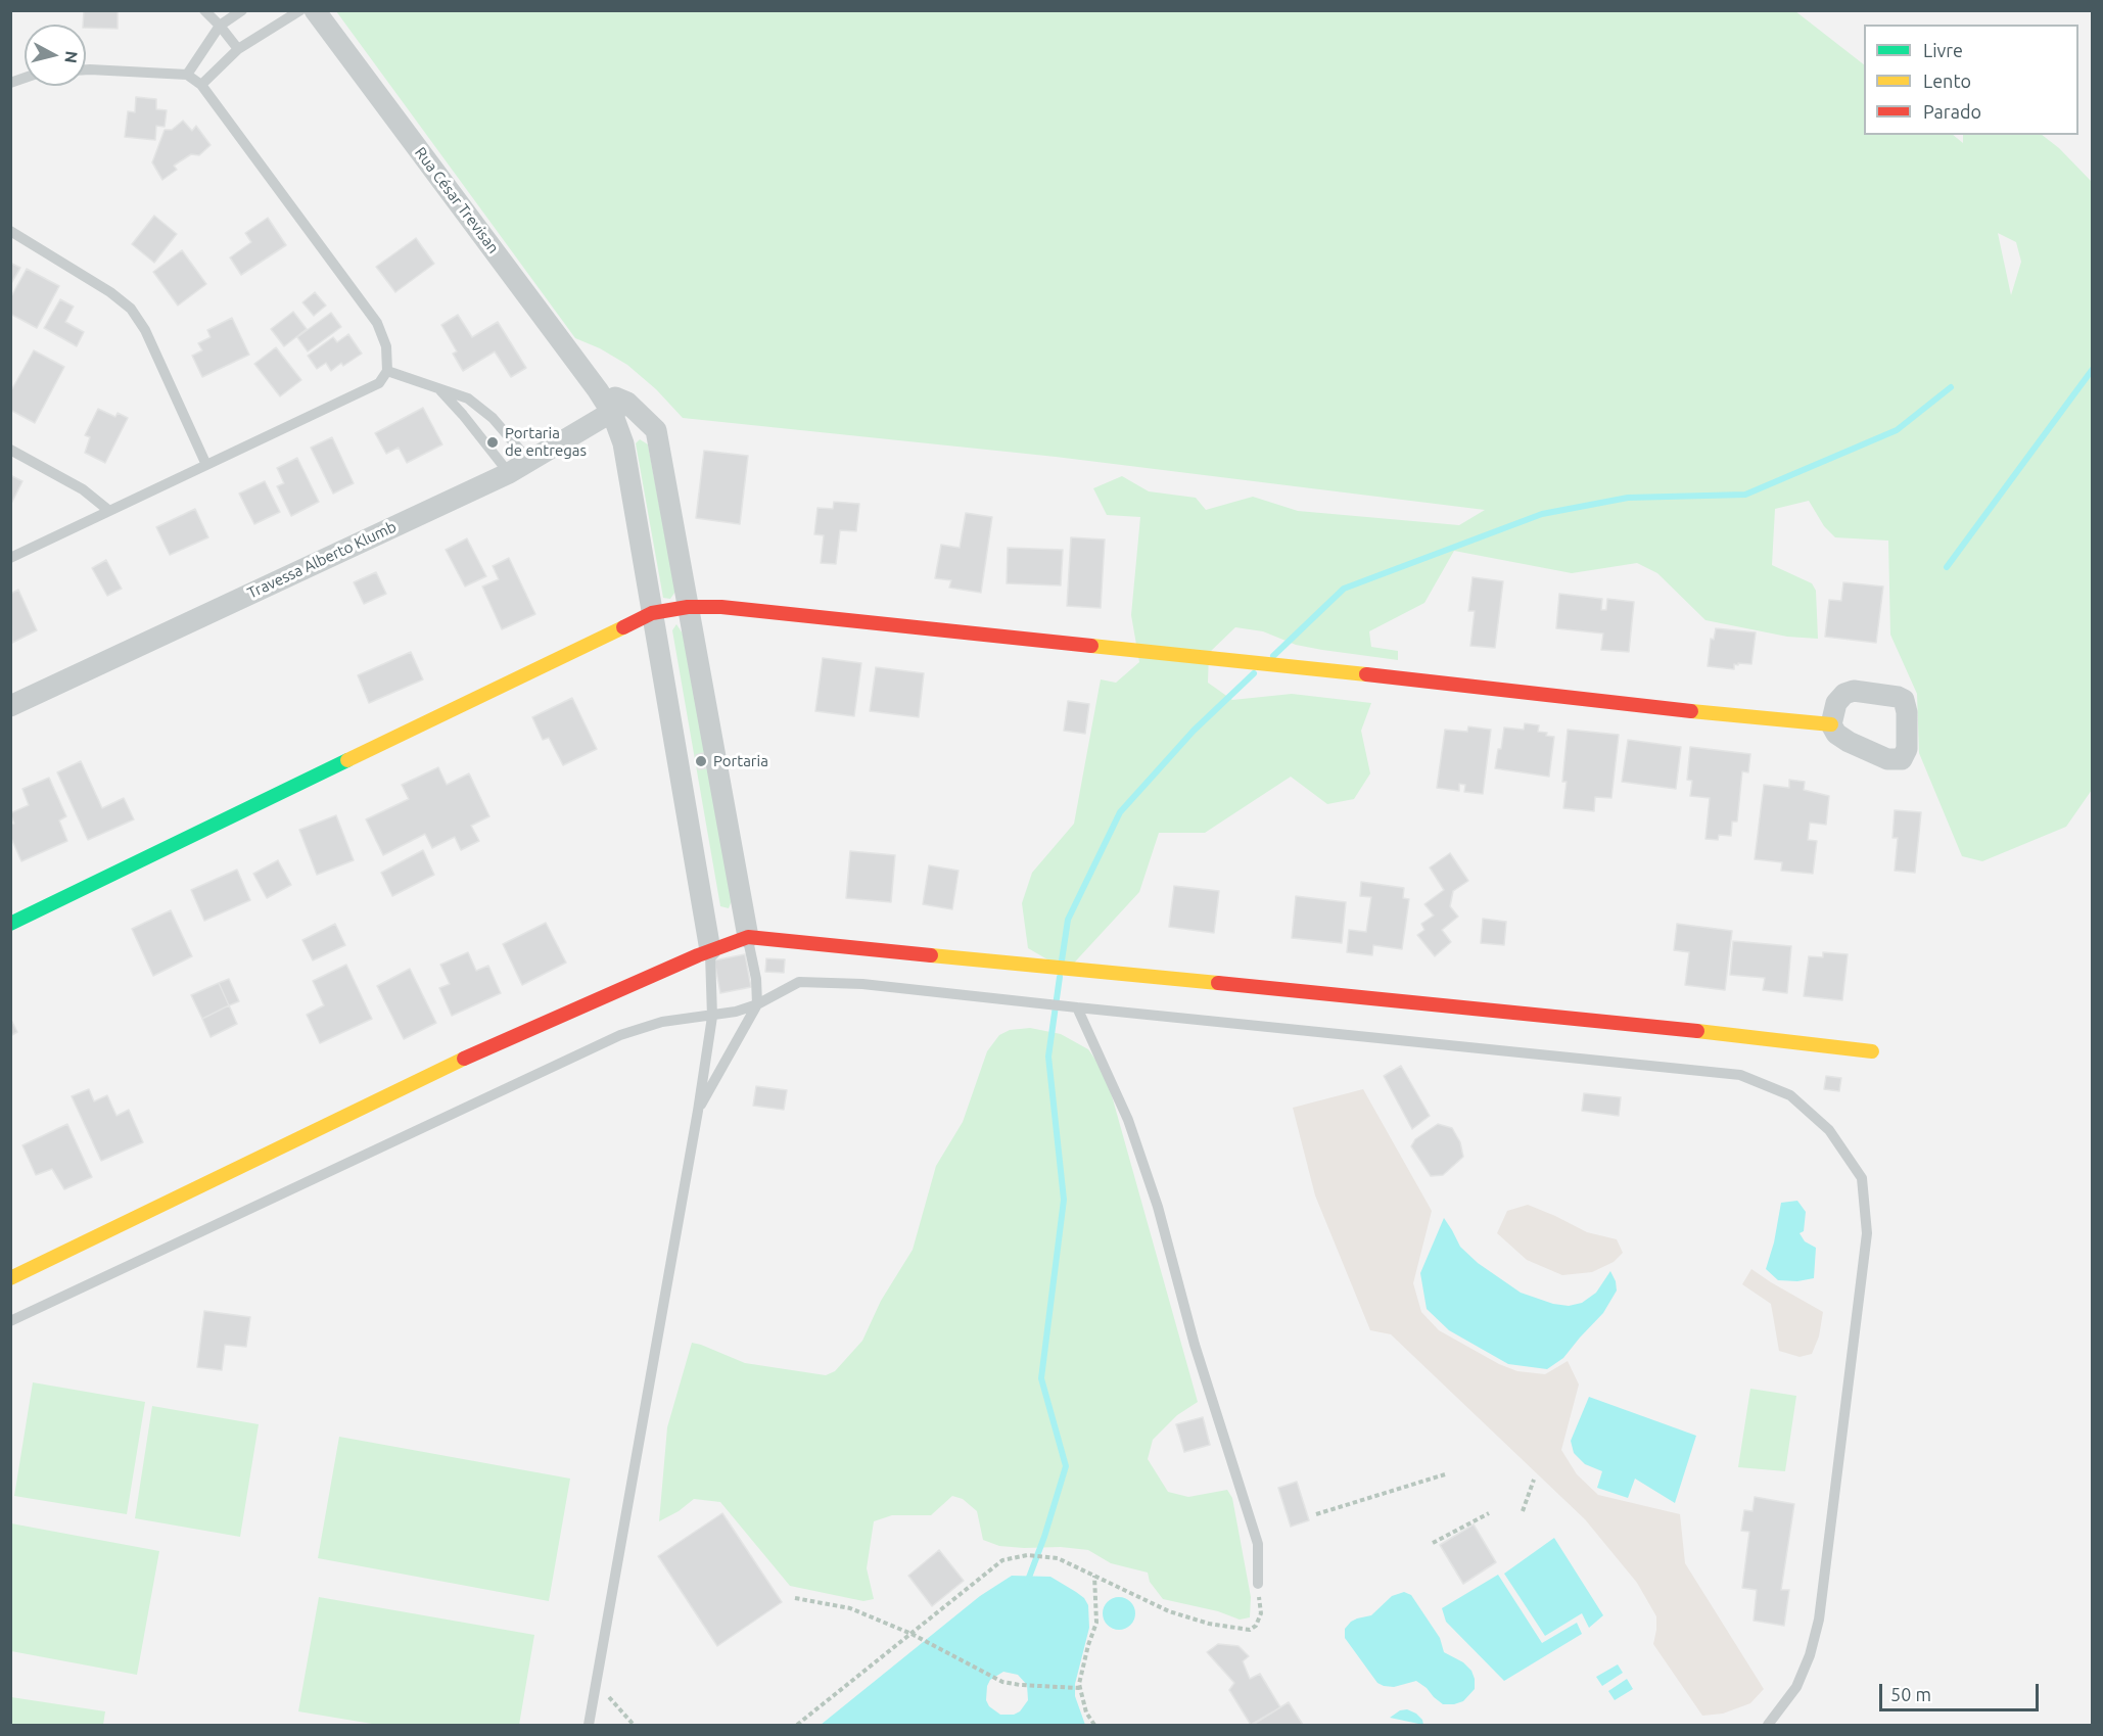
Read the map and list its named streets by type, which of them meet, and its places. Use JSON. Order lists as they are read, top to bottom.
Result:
{
  "streets": {
    "street": ["Rua César Trevisan", "Travessa Alberto Klumb"]
  },
  "crossings": [
    ["Rua César Trevisan", "Travessa Alberto Klumb"]
  ],
  "places": ["Portaria de entregas", "Portaria"],
  "legend": ["Livre", "Lento", "Parado"],
  "scale_bar": "50 m",
  "north": "right"
}
